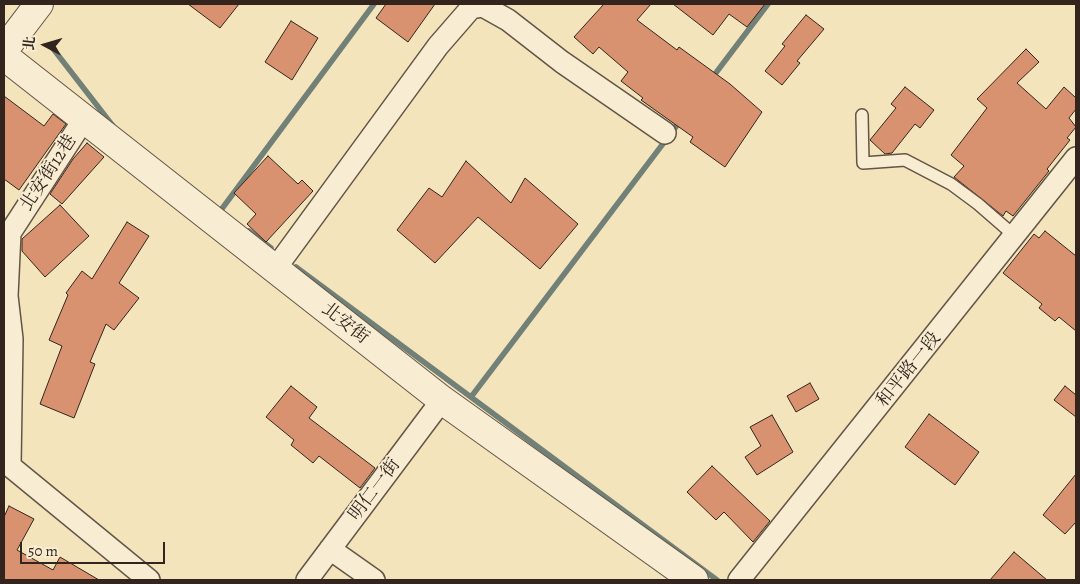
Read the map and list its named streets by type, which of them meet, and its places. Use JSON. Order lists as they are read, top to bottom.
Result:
{
  "streets": {
    "street": [
      "北安街12巷",
      "北安街",
      "和平路一段",
      "明仁一街"
    ]
  },
  "crossings": [
    ["北安街12巷", "北安街"],
    ["北安街", "明仁一街"]
  ],
  "scale_bar": "50 m",
  "north": "left"
}
